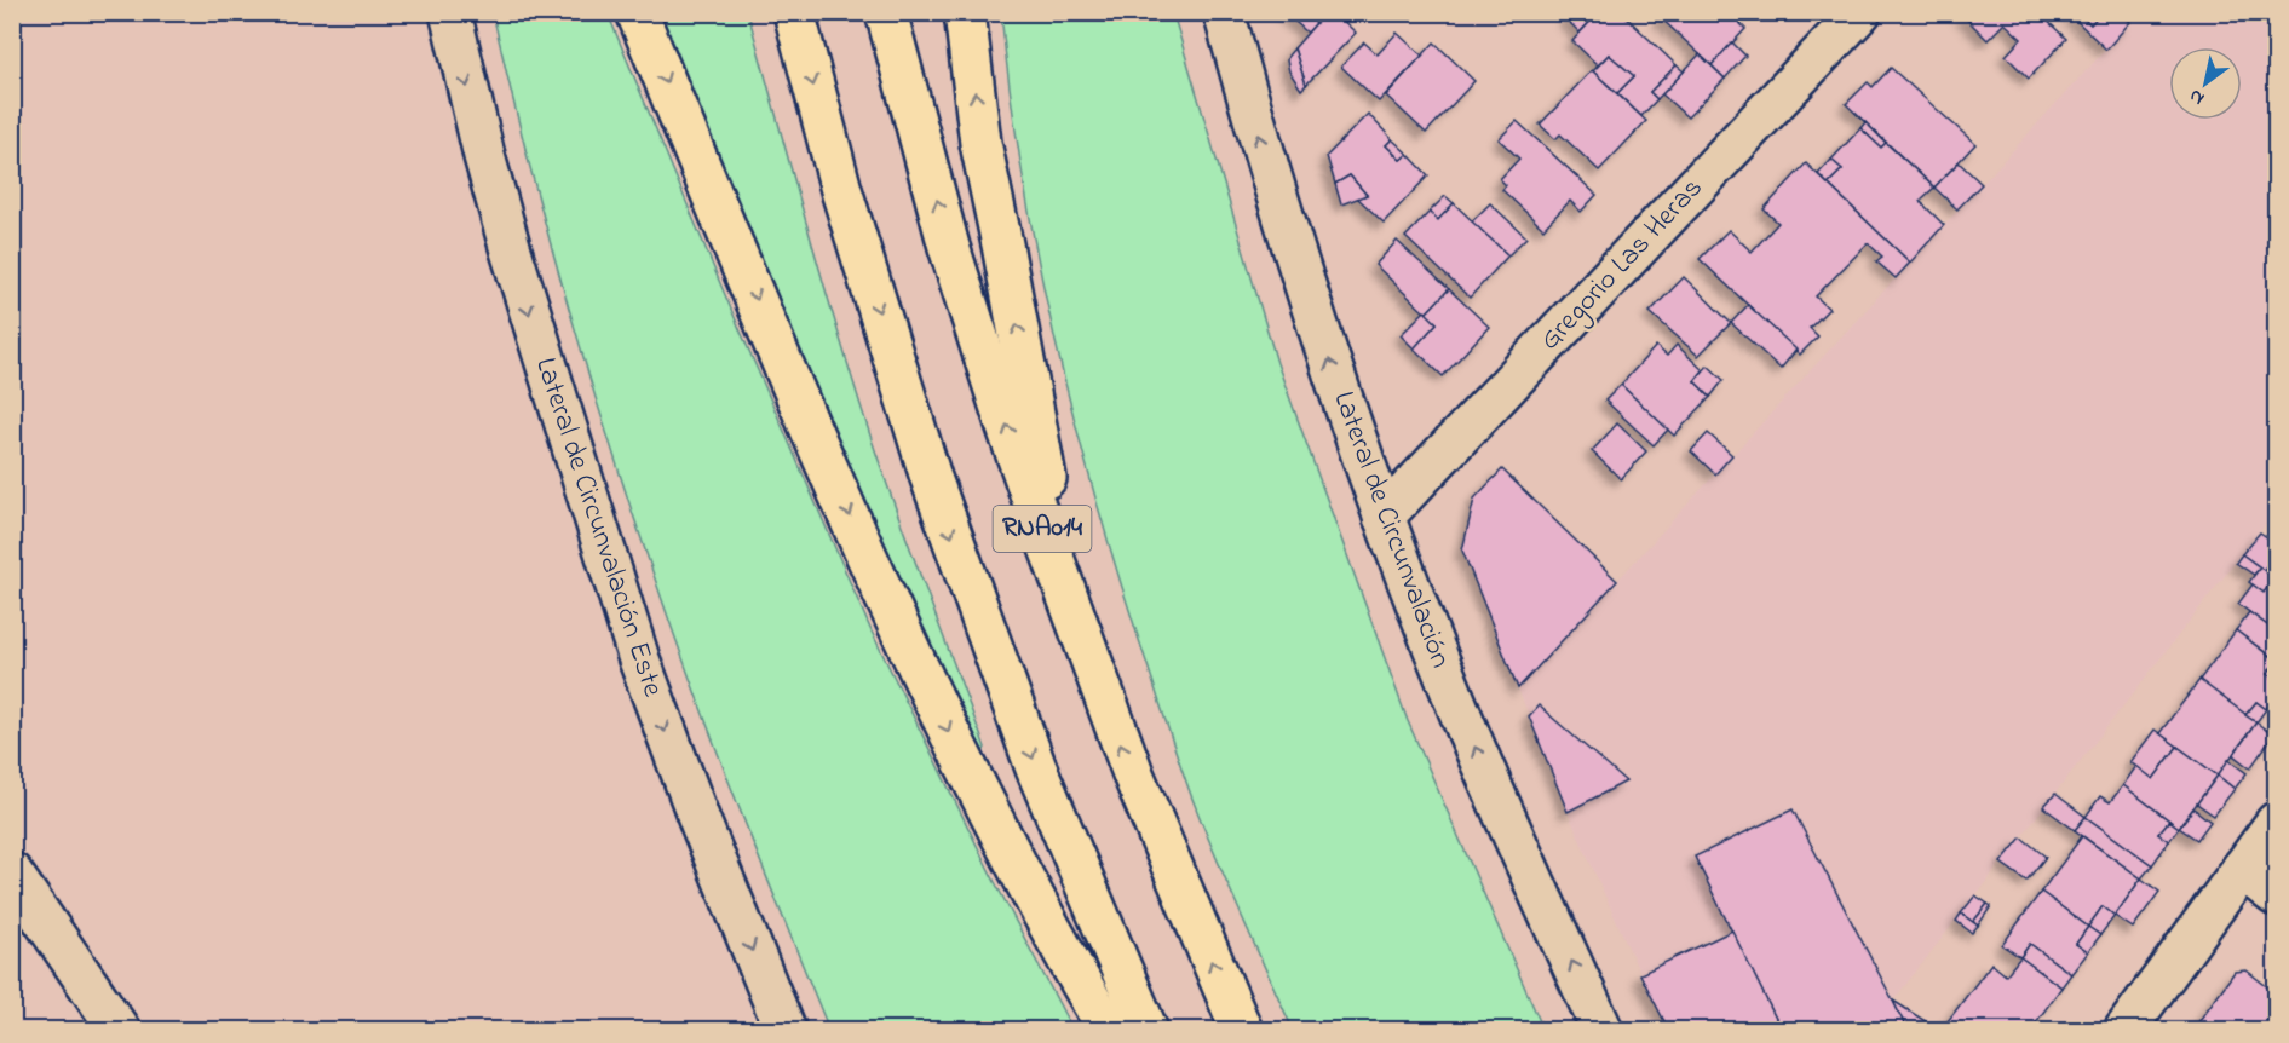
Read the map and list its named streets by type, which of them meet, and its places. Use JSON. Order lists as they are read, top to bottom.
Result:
{
  "streets": {
    "highway": ["RNA014"],
    "street": ["Gregorio Las Heras", "Lateral de Circunvalación Este", "Lateral de Circunvalación"]
  },
  "crossings": [
    ["Gregorio Las Heras", "Lateral de Circunvalación"]
  ],
  "one_way": ["Lateral de Circunvalación Este", "Lateral de Circunvalación"],
  "north": "bottom left"
}
